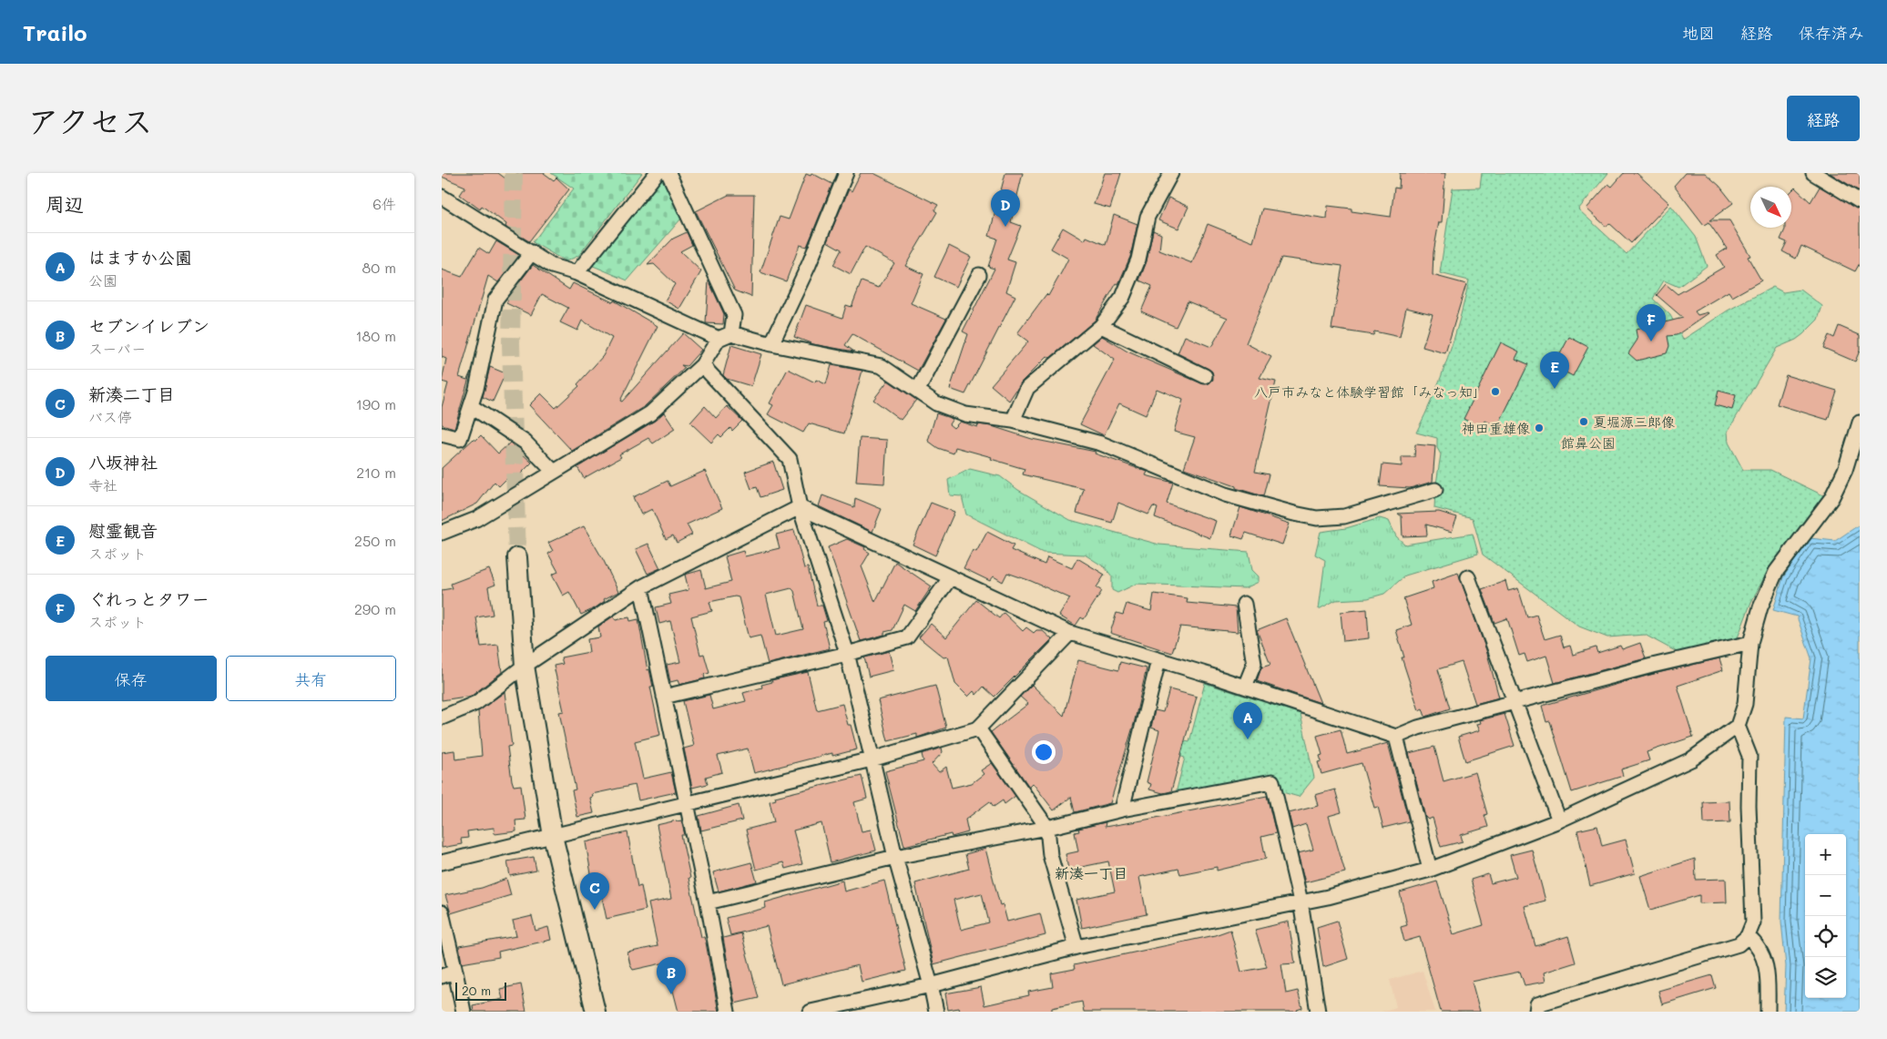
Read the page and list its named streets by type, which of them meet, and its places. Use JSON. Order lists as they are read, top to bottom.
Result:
{
  "districts": ["新湊一丁目"],
  "parks": ["館鼻公園"],
  "places": ["八戸市みなと体験学習館「みなっ知」", "夏堀源三郎像", "神田重雄像"],
  "scale_bar": "20 m",
  "north": "bottom right",
  "page": {
    "header": "Trailo",
    "nav": ["地図", "経路", "保存済み"],
    "title": "アクセス",
    "buttons": [
      "経路",
      ["保存", "共有"]
    ],
    "heading": ["周辺", "6件"],
    "pins": [
      "D",
      "F",
      "E",
      "A",
      "C",
      "B"
    ],
    "list": [
      {
        "mark": "A",
        "name": "はますか公園",
        "note": "公園",
        "value": "80 m"
      },
      {
        "mark": "B",
        "name": "セブンイレブン",
        "note": "スーパー",
        "value": "180 m"
      },
      {
        "mark": "C",
        "name": "新湊二丁目",
        "note": "バス停",
        "value": "190 m"
      },
      {
        "mark": "D",
        "name": "八坂神社",
        "note": "寺社",
        "value": "210 m"
      },
      {
        "mark": "E",
        "name": "慰霊観音",
        "note": "スポット",
        "value": "250 m"
      },
      {
        "mark": "F",
        "name": "ぐれっとタワー",
        "note": "スポット",
        "value": "290 m"
      }
    ],
    "map_buttons": ["+", "−"],
    "scale": "20 m"
  }
}
